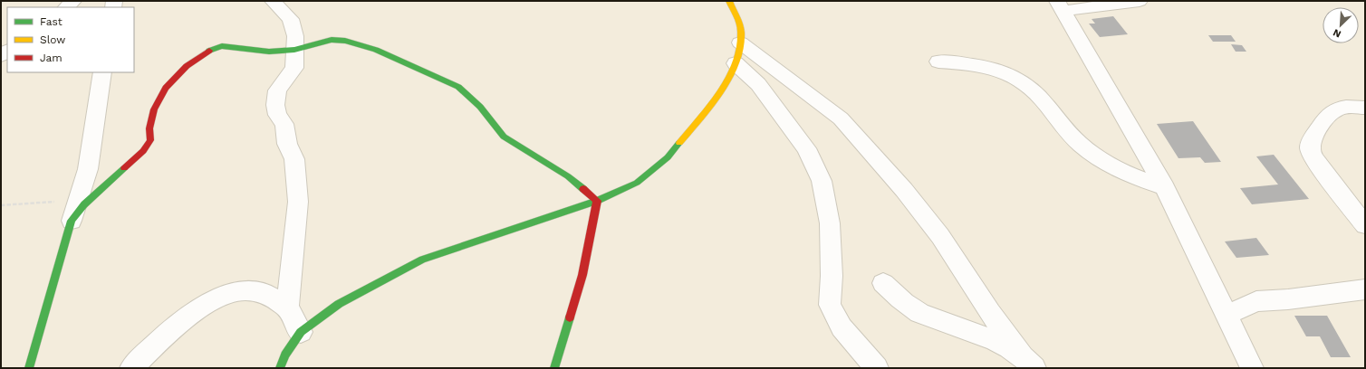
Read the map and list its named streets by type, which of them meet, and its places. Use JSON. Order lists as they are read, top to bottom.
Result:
{
  "legend": ["Fast", "Slow", "Jam"],
  "north": "bottom left"
}
